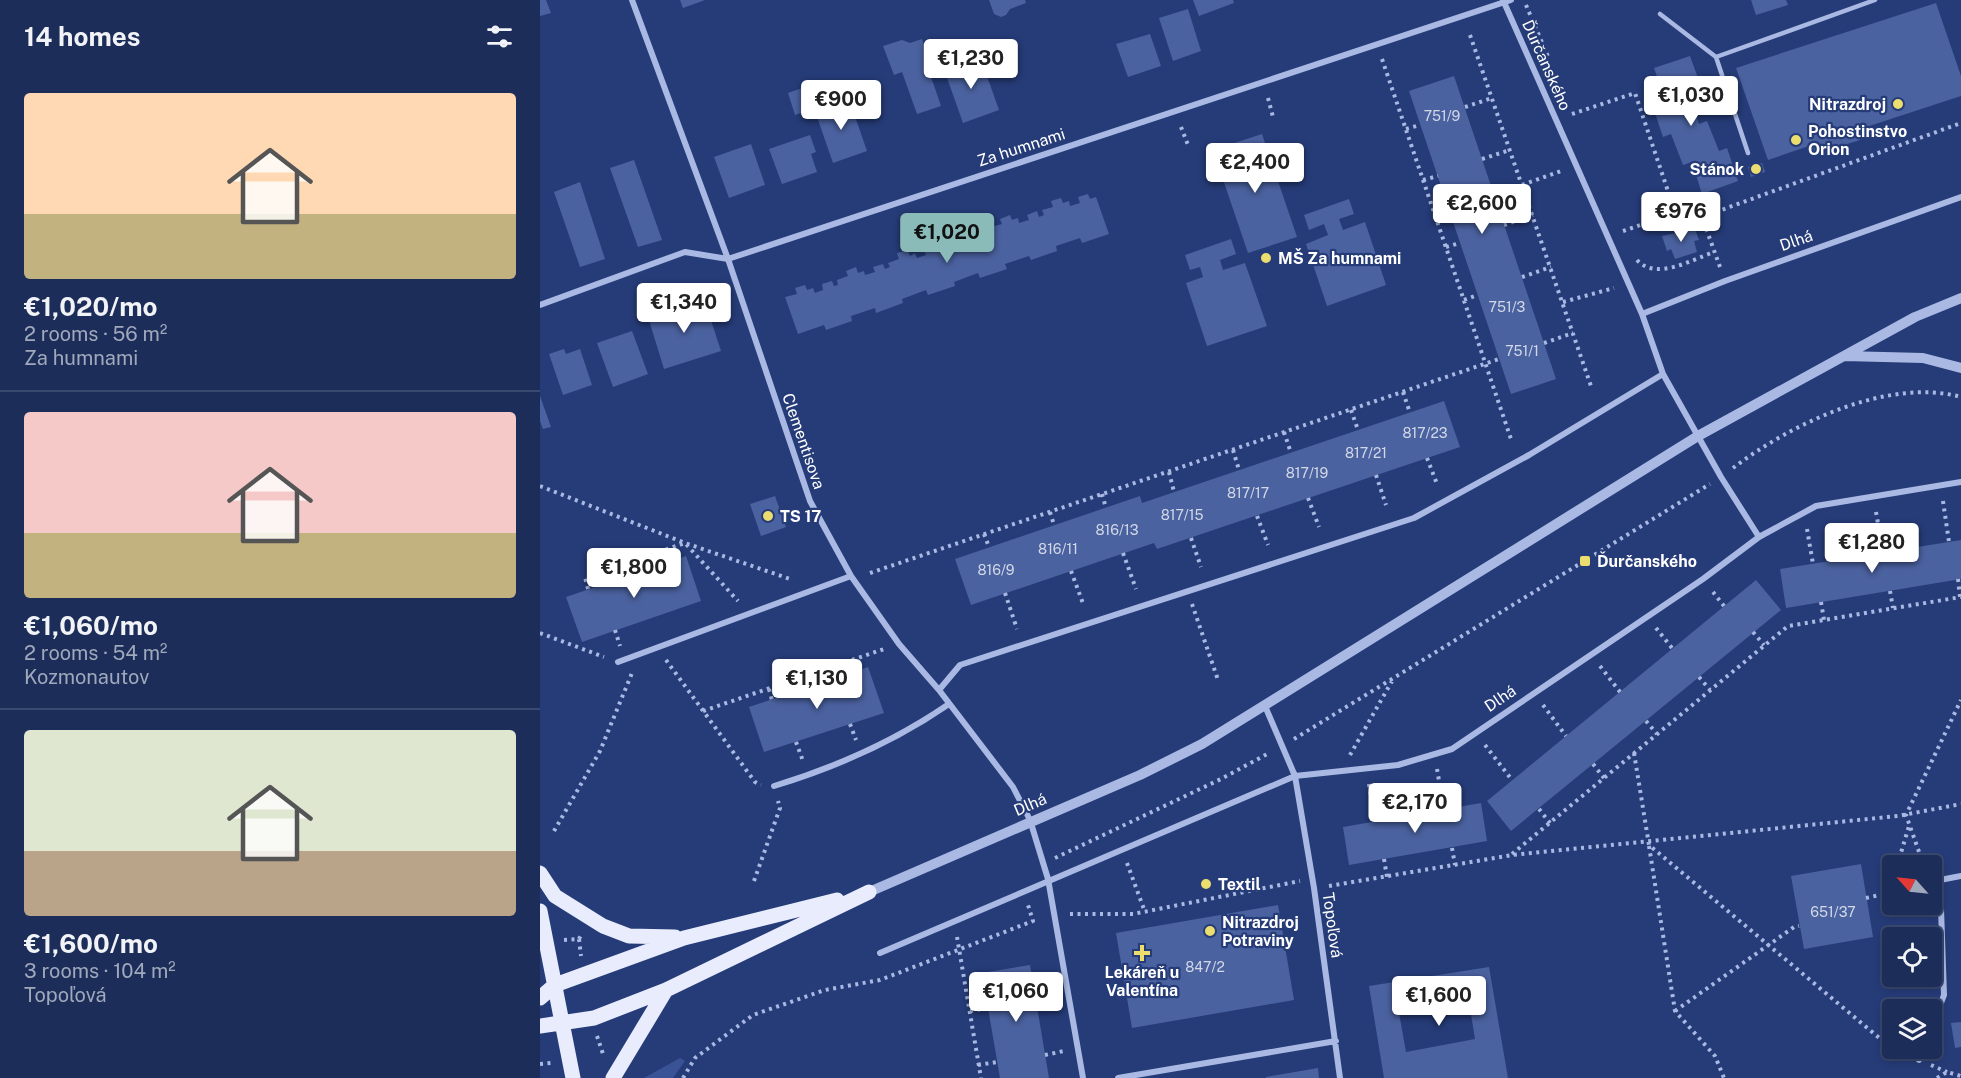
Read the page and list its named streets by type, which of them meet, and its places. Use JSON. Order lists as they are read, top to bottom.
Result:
{
  "streets": {
    "street": [
      "Ďurčanského",
      "Za humnami",
      "Dlhá",
      "Clementisova",
      "Topoľová"
    ]
  },
  "crossings": [
    ["Ďurčanského", "Za humnami"],
    ["Ďurčanského", "Dlhá"],
    ["Za humnami", "Clementisova"],
    ["Dlhá", "Clementisova"],
    ["Dlhá", "Topoľová"]
  ],
  "places": {
    "other": [
      "Nitrazdroj",
      "Pohostinstvo Orion",
      "Stánok",
      "MŠ Za humnami",
      "TS 17",
      "Textil",
      "Nitrazdroj Potraviny"
    ],
    "transit": ["Ďurčanského"],
    "health": ["Lekáreň u Valentína"]
  },
  "house_numbers": [
    "751/9",
    "751/3",
    "751/1",
    "817/23",
    "817/21",
    "817/19",
    "817/17",
    "817/15",
    "816/13",
    "816/11",
    "816/9",
    "651/37",
    "847/2"
  ],
  "north": "top left",
  "page": {
    "heading": "14 homes",
    "price": [
      "€1,230",
      "€1,030",
      "€900",
      "€2,400",
      "€2,600",
      "€976",
      "€1,020",
      "€1,340",
      "€1,280",
      "€1,800",
      "€1,130",
      "€2,170",
      "€1,060",
      "€1,600"
    ],
    "list": [
      {
        "name": "€1,020/mo",
        "note": "2 rooms · 56 m² · Za humnami"
      },
      {
        "name": "€1,060/mo",
        "note": "2 rooms · 54 m² · Kozmonautov"
      },
      {
        "name": "€1,600/mo",
        "note": "3 rooms · 104 m² · Topoľová"
      }
    ]
  }
}
